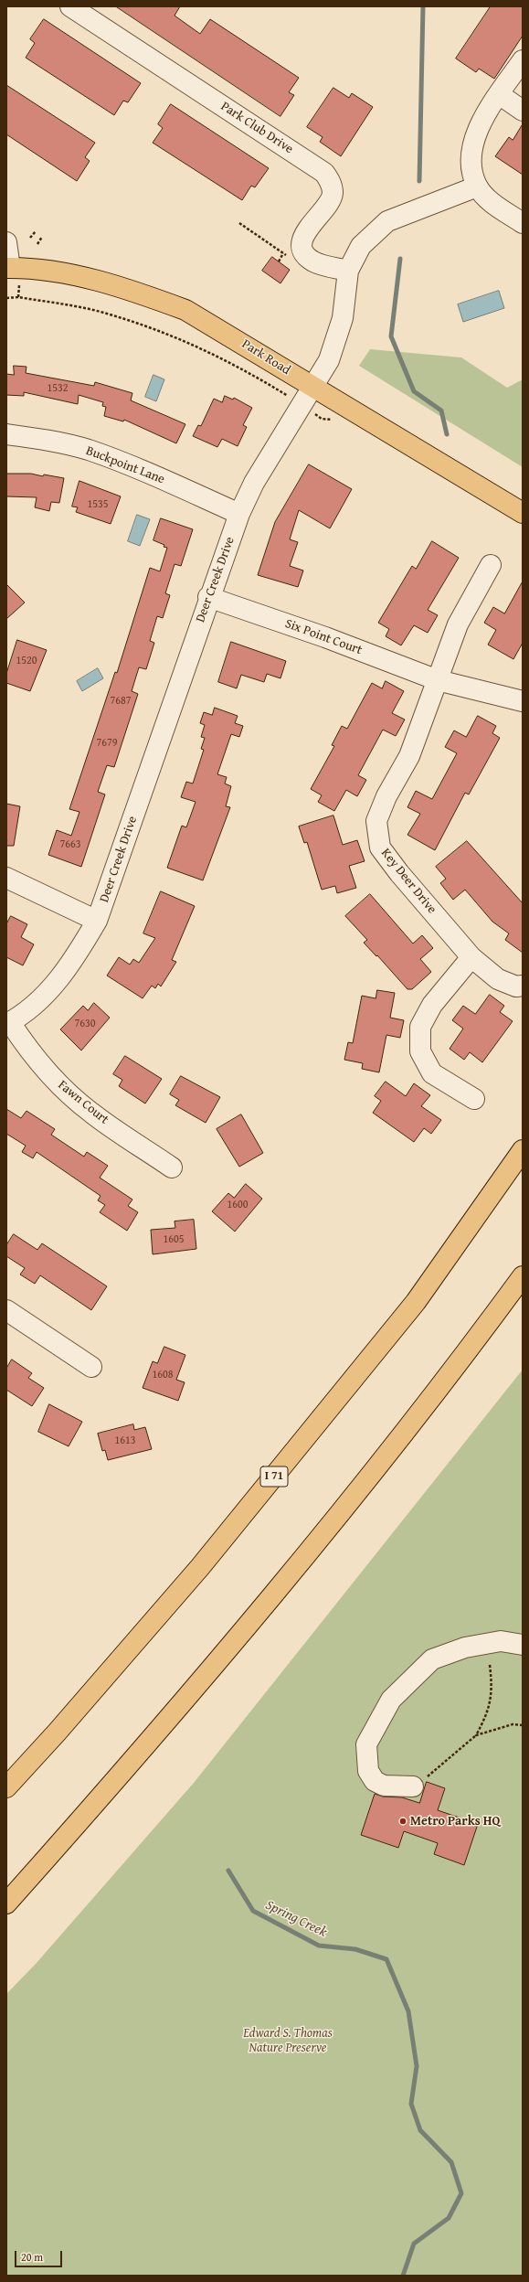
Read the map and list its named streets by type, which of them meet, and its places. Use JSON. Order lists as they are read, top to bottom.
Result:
{
  "streets": {
    "main road": ["Park Road", "I 71"],
    "street": [
      "Park Club Drive",
      "Buckpoint Lane",
      "Deer Creek Drive",
      "Six Point Court",
      "Key Deer Drive",
      "Fawn Court"
    ]
  },
  "crossings": [
    ["Park Club Drive", "Deer Creek Drive"],
    ["Park Road", "Deer Creek Drive"],
    ["Buckpoint Lane", "Deer Creek Drive"],
    ["Deer Creek Drive", "Six Point Court"],
    ["Deer Creek Drive", "Fawn Court"],
    ["Six Point Court", "Key Deer Drive"]
  ],
  "water": ["Spring Creek"],
  "parks": ["Edward S. Thomas Nature Preserve"],
  "places": ["Metro Parks HQ"],
  "house_numbers": [
    "1532",
    "1535",
    "1520",
    "7687",
    "7679",
    "7663",
    "7630",
    "1600",
    "1605",
    "1608",
    "1613"
  ],
  "scale_bar": "20 m"
}
